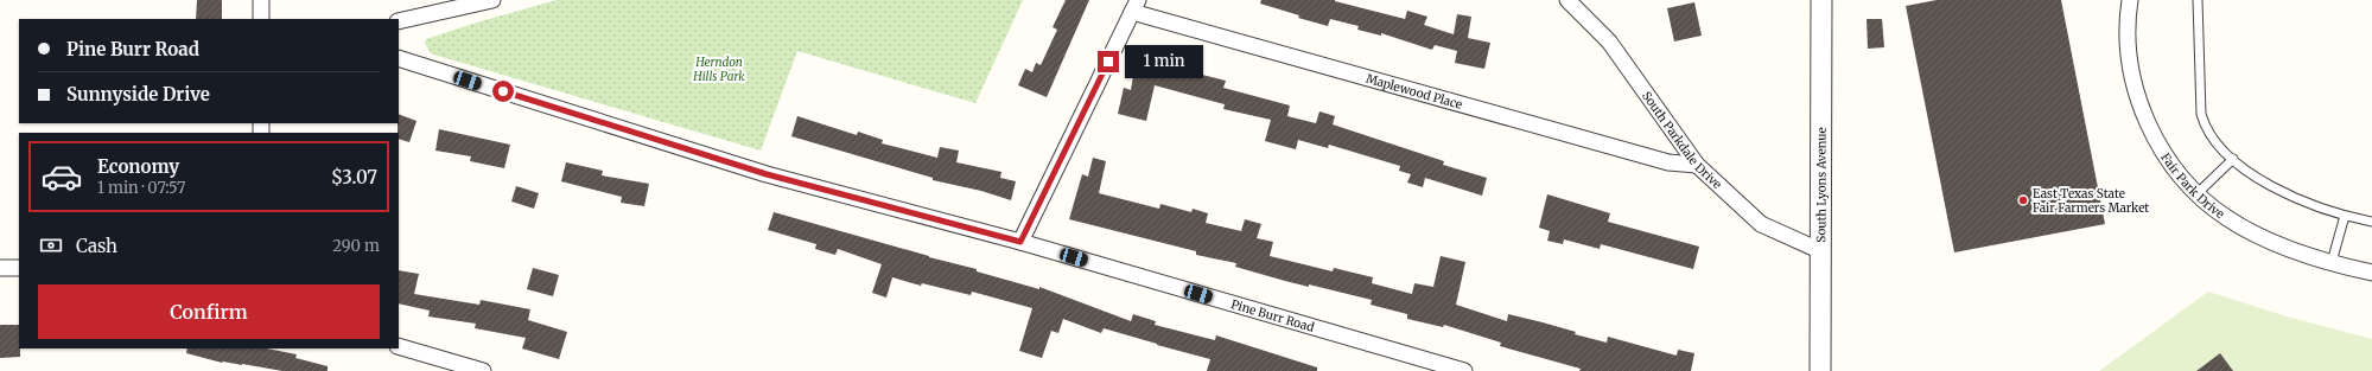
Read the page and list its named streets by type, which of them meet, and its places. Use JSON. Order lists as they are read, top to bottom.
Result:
{
  "streets": {
    "street": [
      "Maplewood Place",
      "South Parkdale Drive",
      "Fair Park Drive",
      "South Lyons Avenue",
      "Pine Burr Road"
    ]
  },
  "crossings": [
    ["Maplewood Place", "South Parkdale Drive"],
    ["South Parkdale Drive", "South Lyons Avenue"]
  ],
  "parks": ["Herndon Hills Park"],
  "places": ["East Texas State Fair Farmers Market"],
  "page": {
    "banner": ["Pine Burr Road", "Sunnyside Drive"],
    "bubble": "1 min",
    "list": [
      {
        "name": "Economy",
        "note": "1 min · 07:57",
        "value": "$3.07"
      }
    ],
    "pay": ["Cash", "290 m"],
    "buttons": "Confirm"
  }
}
